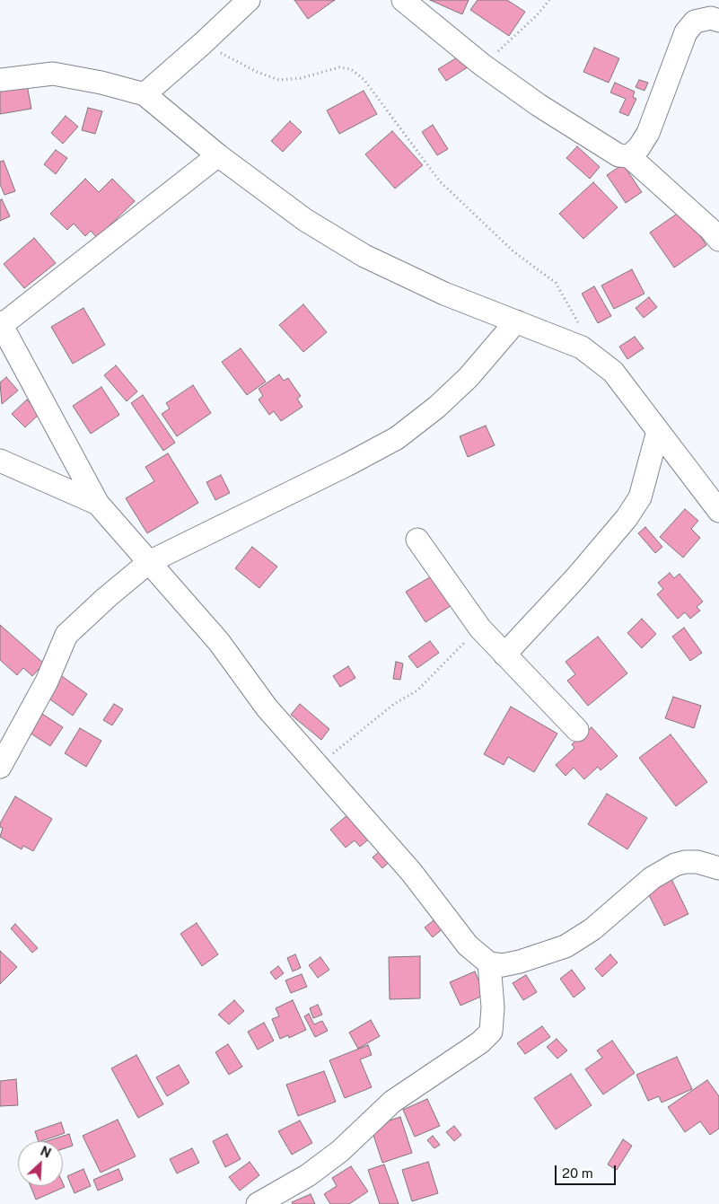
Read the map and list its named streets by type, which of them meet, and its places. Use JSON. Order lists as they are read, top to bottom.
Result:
{
  "scale_bar": "20 m",
  "north": "top right"
}
